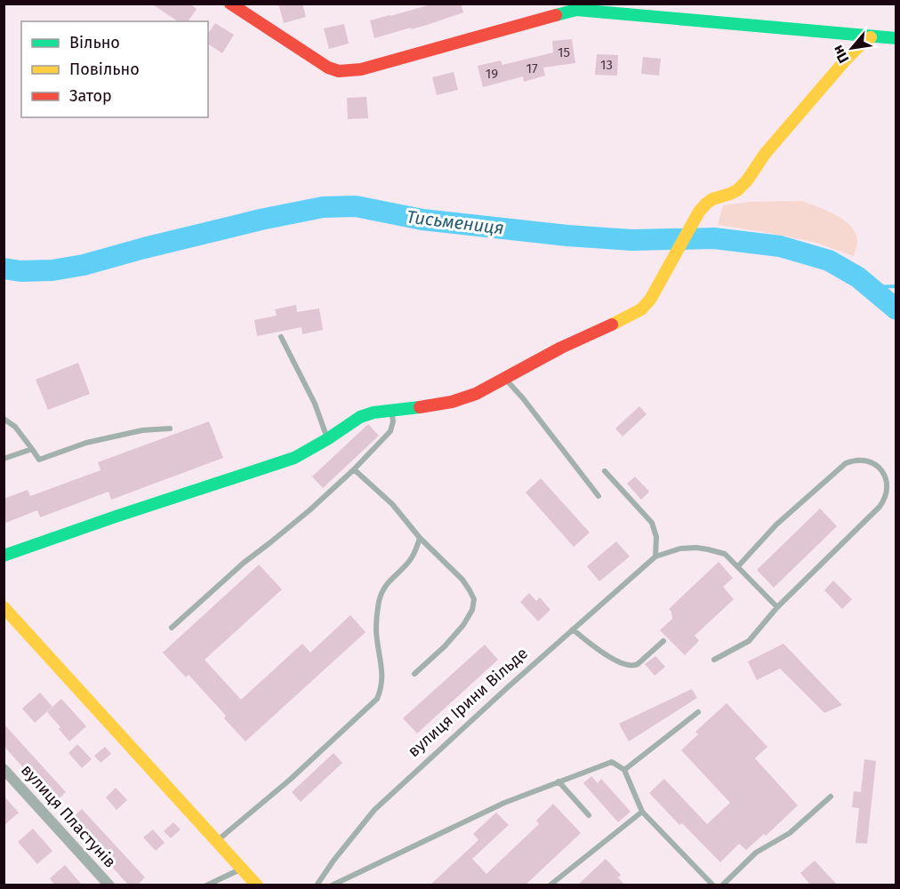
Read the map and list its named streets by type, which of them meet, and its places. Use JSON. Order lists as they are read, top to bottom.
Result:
{
  "streets": {
    "street": ["вулиця Пластунів"],
    "lane": ["вулиця Ірини Вільде"]
  },
  "water": ["Тисьмениця"],
  "house_numbers": [
    "15",
    "13",
    "17",
    "19"
  ],
  "legend": ["Вільно", "Повільно", "Затор"],
  "north": "bottom left"
}
